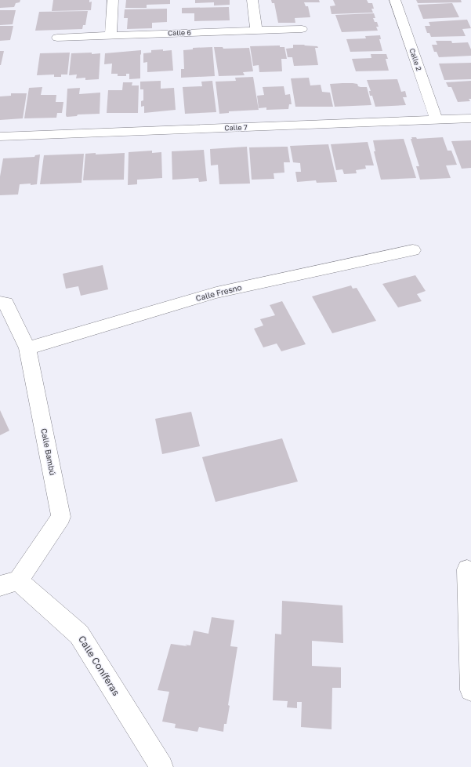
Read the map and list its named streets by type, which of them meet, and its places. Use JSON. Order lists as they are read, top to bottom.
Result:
{
  "streets": {
    "street": [
      "Calle 6",
      "Calle 2",
      "Calle 7",
      "Calle Fresno",
      "Calle Bambú",
      "Calle Coníferas"
    ]
  },
  "crossings": [
    ["Calle 2", "Calle 7"],
    ["Calle Fresno", "Calle Bambú"],
    ["Calle Bambú", "Calle Coníferas"]
  ]
}
